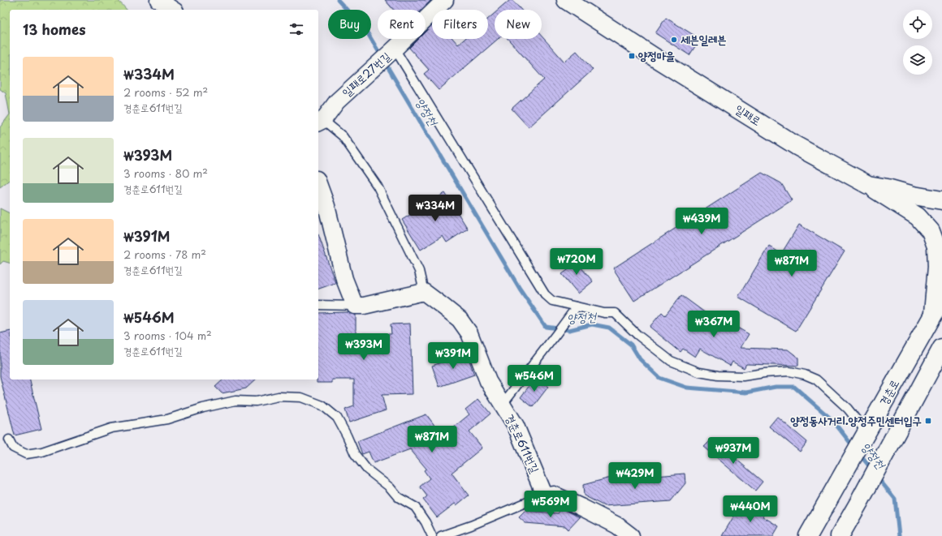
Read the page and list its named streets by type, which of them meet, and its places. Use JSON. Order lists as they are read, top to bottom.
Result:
{
  "streets": {
    "main road": ["일패로", "경춘로"],
    "street": ["일패로27번길", "경춘로611번길"]
  },
  "water": ["양정천"],
  "places": {
    "other": ["세븐일레븐"],
    "transit": ["양정마을", "양정동사거리.양정주민센터입구"]
  },
  "page": {
    "chip": [
      "Buy",
      "Rent",
      "Filters",
      "New"
    ],
    "heading": "13 homes",
    "list": [
      {
        "name": "₩334M",
        "note": "2 rooms · 52 m² · 경춘로611번길"
      },
      {
        "name": "₩393M",
        "note": "3 rooms · 80 m² · 경춘로611번길"
      },
      {
        "name": "₩391M",
        "note": "2 rooms · 78 m² · 경춘로611번길"
      },
      {
        "name": "₩546M",
        "note": "3 rooms · 104 m² · 경춘로611번길"
      }
    ],
    "price": [
      "₩334M",
      "₩439M",
      "₩720M",
      "₩871M",
      "₩367M",
      "₩393M",
      "₩391M",
      "₩546M",
      "₩871M",
      "₩937M",
      "₩429M",
      "₩569M",
      "₩440M"
    ]
  }
}
